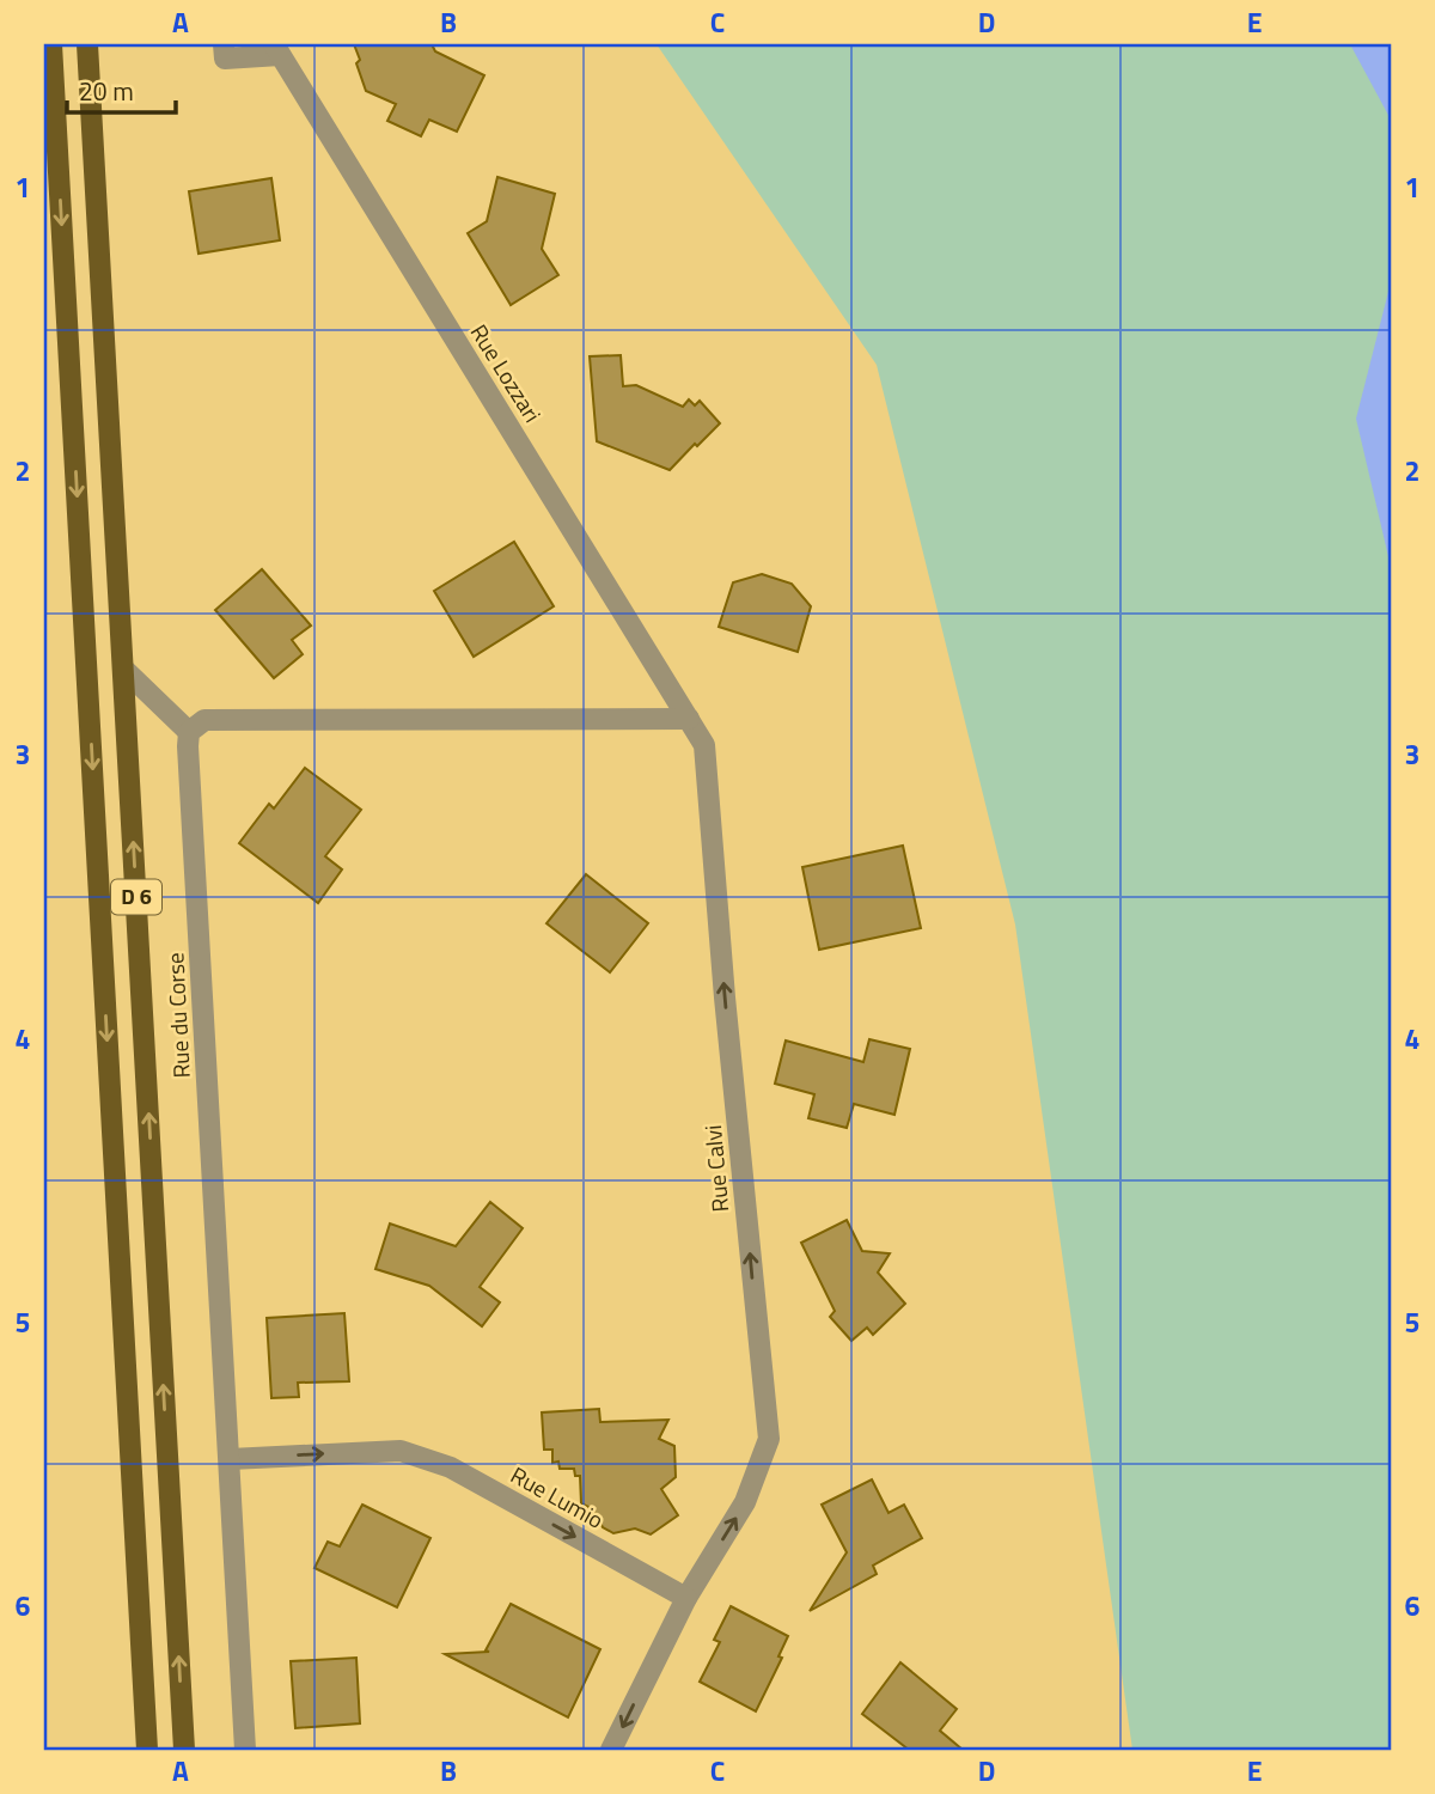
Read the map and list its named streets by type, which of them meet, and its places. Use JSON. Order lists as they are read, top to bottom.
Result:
{
  "streets": {
    "main road": ["D 6"],
    "street": [
      "Rue Lozzari",
      "Rue du Corse",
      "Rue Calvi",
      "Rue Lumio"
    ]
  },
  "crossings": [
    ["Rue Lozzari", "Rue Calvi"],
    ["Rue du Corse", "Rue Lumio"],
    ["Rue Calvi", "Rue Lumio"]
  ],
  "one_way": ["Rue Calvi", "Rue Lumio"],
  "scale_bar": "20 m",
  "grid": {
    "columns": [
      "A",
      "B",
      "C",
      "D",
      "E"
    ],
    "rows": [
      "1",
      "2",
      "3",
      "4",
      "5",
      "6"
    ]
  }
}
